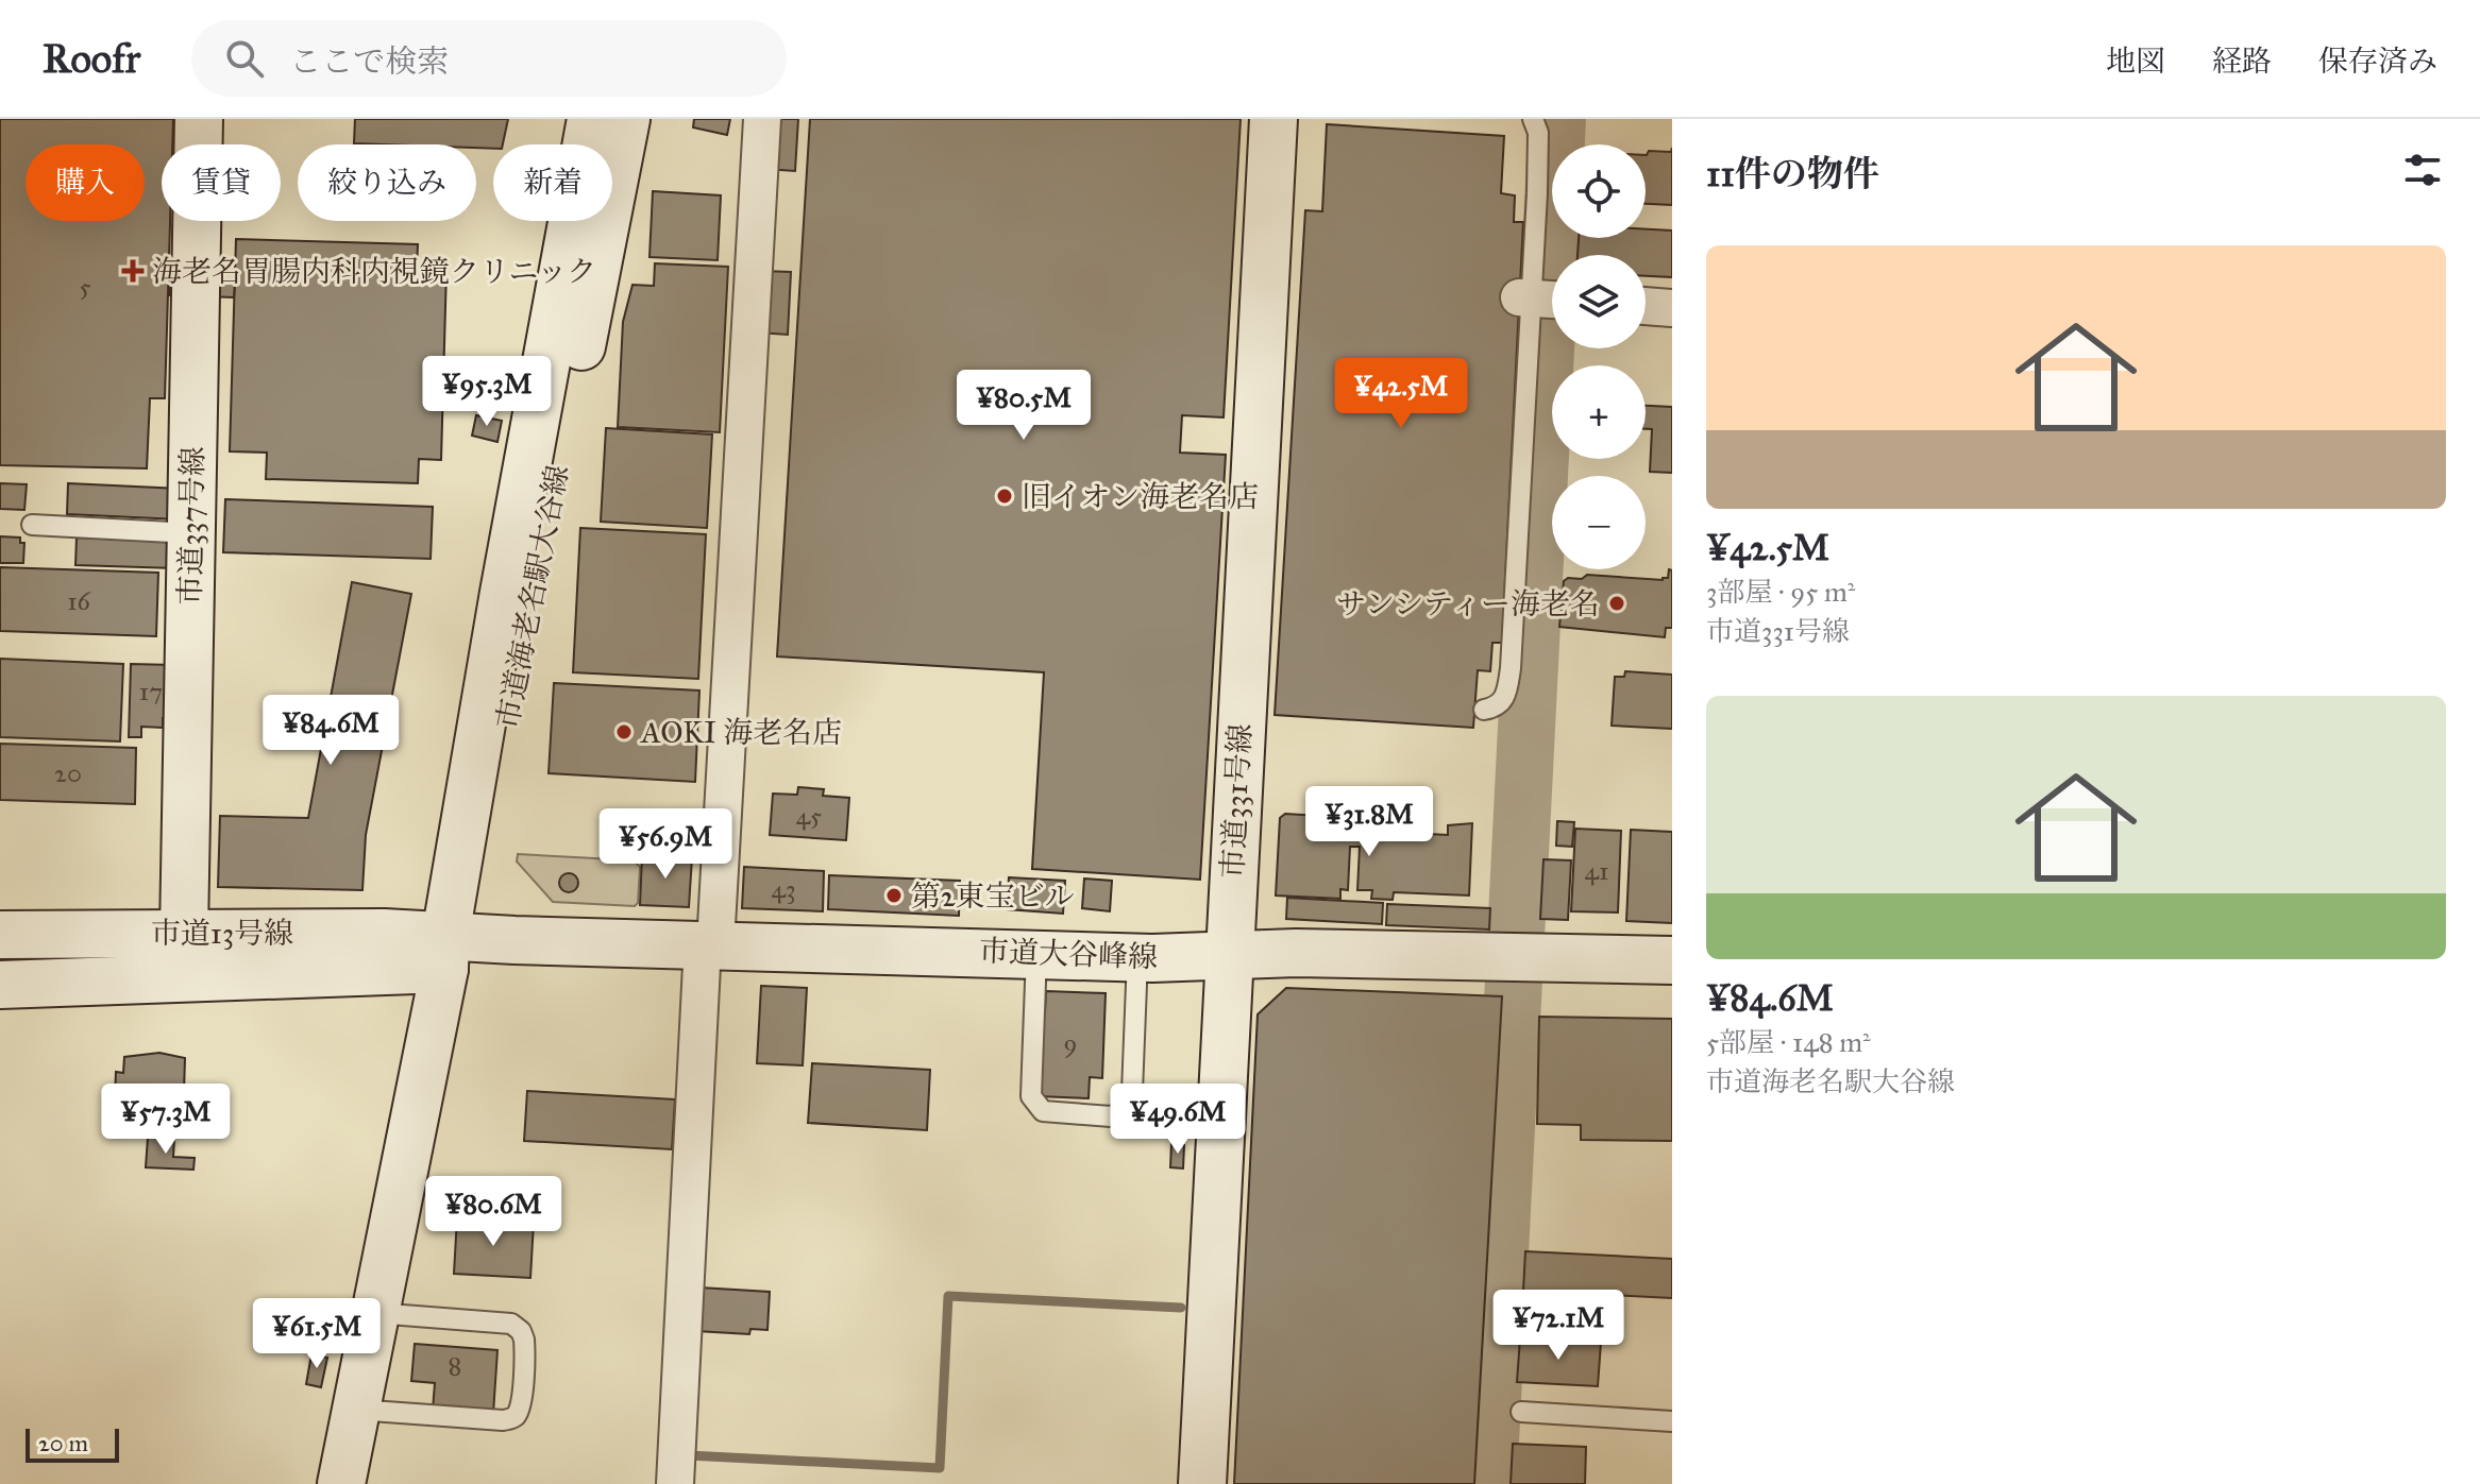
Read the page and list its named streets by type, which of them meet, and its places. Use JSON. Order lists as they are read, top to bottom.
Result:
{
  "streets": {
    "street": [
      "市道337号線",
      "市道海老名駅大谷線",
      "市道331号線",
      "市道13号線",
      "市道大谷峰線"
    ]
  },
  "crossings": [
    ["市道337号線", "市道13号線"],
    ["市道海老名駅大谷線", "市道13号線"],
    ["市道海老名駅大谷線", "市道大谷峰線"],
    ["市道331号線", "市道大谷峰線"],
    ["市道13号線", "市道大谷峰線"]
  ],
  "places": {
    "health": ["海老名胃腸内科内視鏡クリニック"],
    "other": [
      "旧イオン海老名店",
      "サンシティー海老名",
      "AOKI 海老名店",
      "第2東宝ビル"
    ]
  },
  "house_numbers": [
    "5",
    "16",
    "17",
    "20",
    "45",
    "41",
    "43",
    "9",
    "8"
  ],
  "scale_bar": "20 m",
  "page": {
    "header": "Roofr",
    "search": "ここで検索",
    "nav": ["地図", "経路", "保存済み"],
    "heading": "11件の物件",
    "map_buttons": ["+", "−"],
    "chip": [
      "購入",
      "賃貸",
      "絞り込み",
      "新着"
    ],
    "list": [
      {
        "name": "¥42.5M",
        "note": "3部屋 · 95 m² · 市道331号線"
      },
      {
        "name": "¥84.6M",
        "note": "5部屋 · 148 m² · 市道海老名駅大谷線"
      }
    ],
    "price": [
      "¥95.3M",
      "¥42.5M",
      "¥80.5M",
      "¥84.6M",
      "¥31.8M",
      "¥56.9M",
      "¥57.3M",
      "¥49.6M",
      "¥80.6M",
      "¥72.1M",
      "¥61.5M"
    ],
    "scale": "20 m"
  }
}
